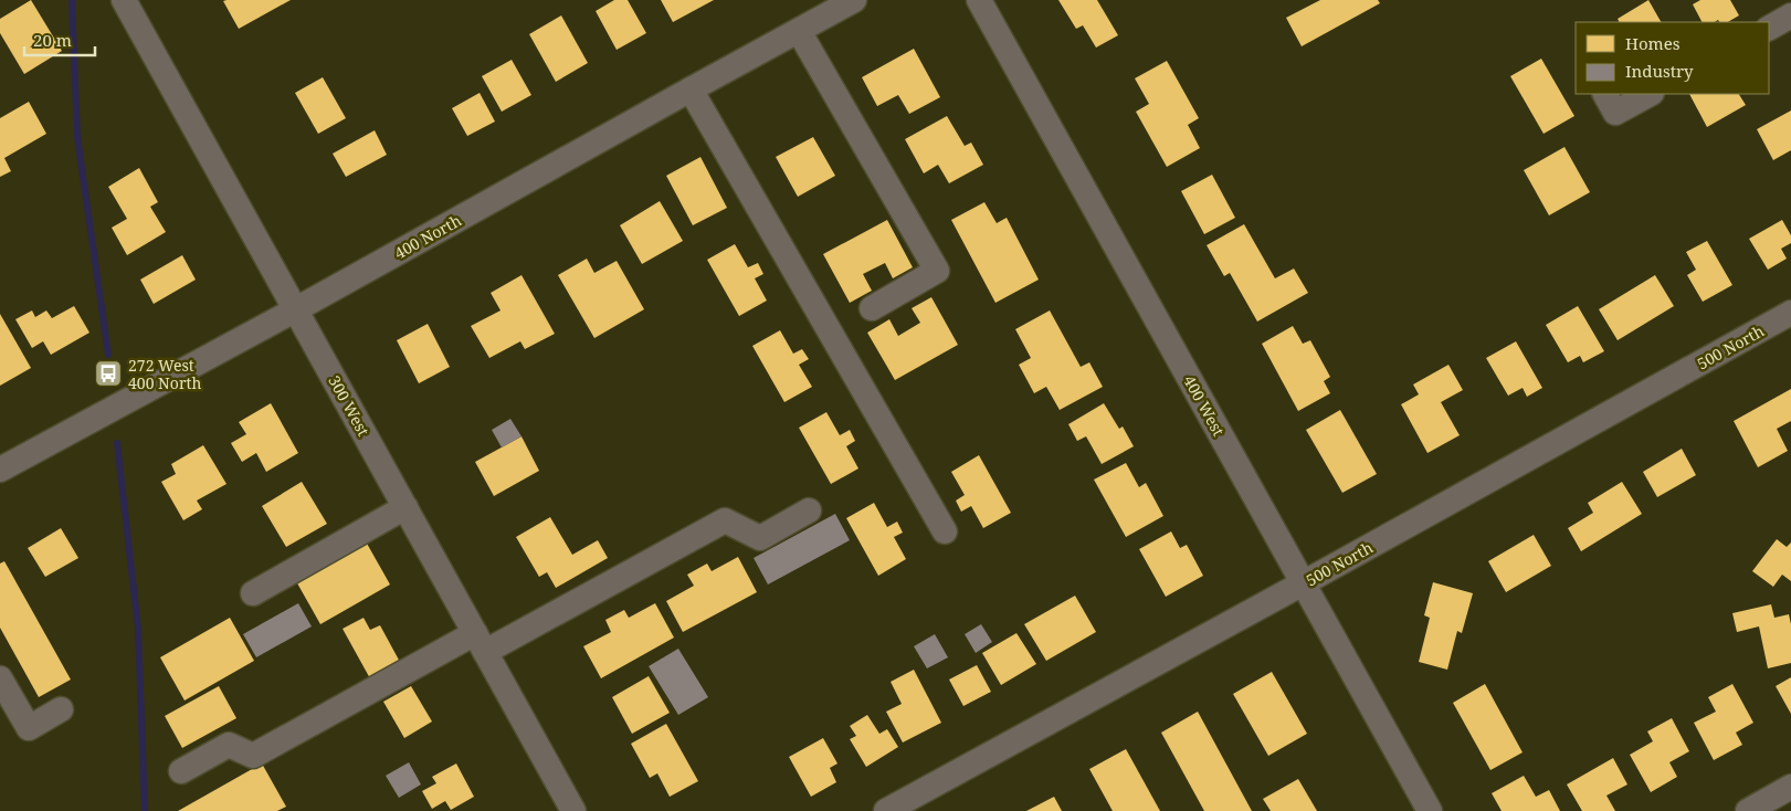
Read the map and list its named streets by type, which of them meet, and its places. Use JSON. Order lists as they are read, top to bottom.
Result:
{
  "streets": {
    "street": [
      "400 North",
      "500 North",
      "300 West",
      "400 West"
    ]
  },
  "crossings": [
    ["400 North", "300 West"],
    ["500 North", "400 West"]
  ],
  "places": {
    "bus stop": ["272 West 400 North"]
  },
  "legend": ["Homes", "Industry"],
  "scale_bar": "20 m"
}
